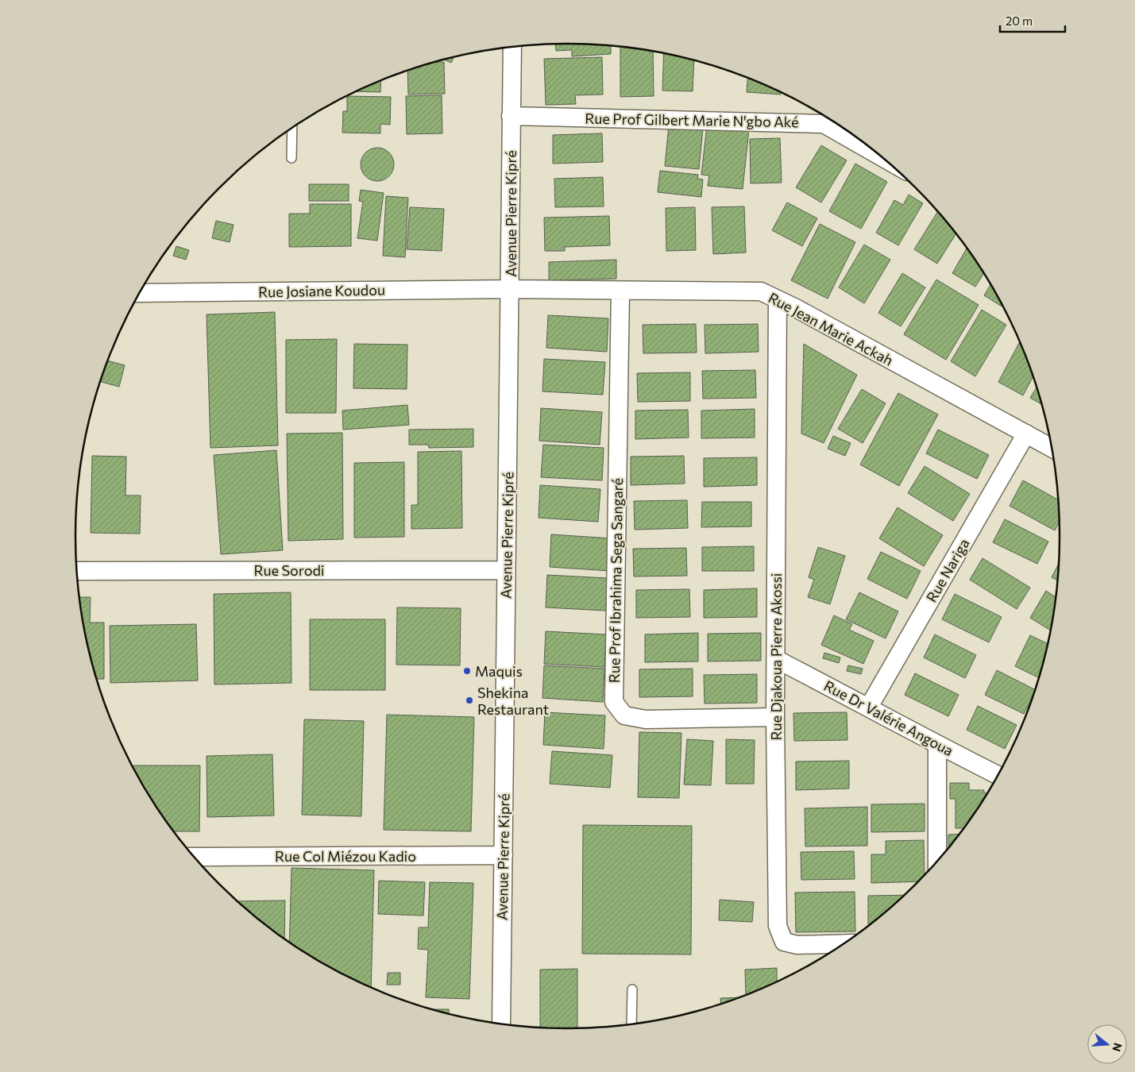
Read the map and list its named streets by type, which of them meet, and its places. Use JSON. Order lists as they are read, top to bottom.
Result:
{
  "streets": {
    "street": [
      "Rue Prof Gilbert Marie N'gbo Aké",
      "Avenue Pierre Kipré",
      "Rue Josiane Koudou",
      "Rue Jean Marie Ackah",
      "Rue Sorodi",
      "Rue Nariga",
      "Rue Prof Ibrahima Sega Sangaré",
      "Rue Djakoua Pierre Akossi",
      "Rue Dr Valérie Angoua",
      "Rue Col Miézou Kadio"
    ]
  },
  "crossings": [
    ["Rue Prof Gilbert Marie N'gbo Aké", "Avenue Pierre Kipré"],
    ["Avenue Pierre Kipré", "Rue Josiane Koudou"],
    ["Avenue Pierre Kipré", "Rue Jean Marie Ackah"],
    ["Avenue Pierre Kipré", "Rue Sorodi"],
    ["Avenue Pierre Kipré", "Rue Col Miézou Kadio"],
    ["Rue Josiane Koudou", "Rue Jean Marie Ackah"],
    ["Rue Jean Marie Ackah", "Rue Nariga"],
    ["Rue Jean Marie Ackah", "Rue Prof Ibrahima Sega Sangaré"],
    ["Rue Jean Marie Ackah", "Rue Djakoua Pierre Akossi"],
    ["Rue Nariga", "Rue Dr Valérie Angoua"],
    ["Rue Prof Ibrahima Sega Sangaré", "Rue Djakoua Pierre Akossi"],
    ["Rue Djakoua Pierre Akossi", "Rue Dr Valérie Angoua"]
  ],
  "places": ["Maquis", "Shekina Restaurant"],
  "scale_bar": "20 m",
  "north": "right"
}
